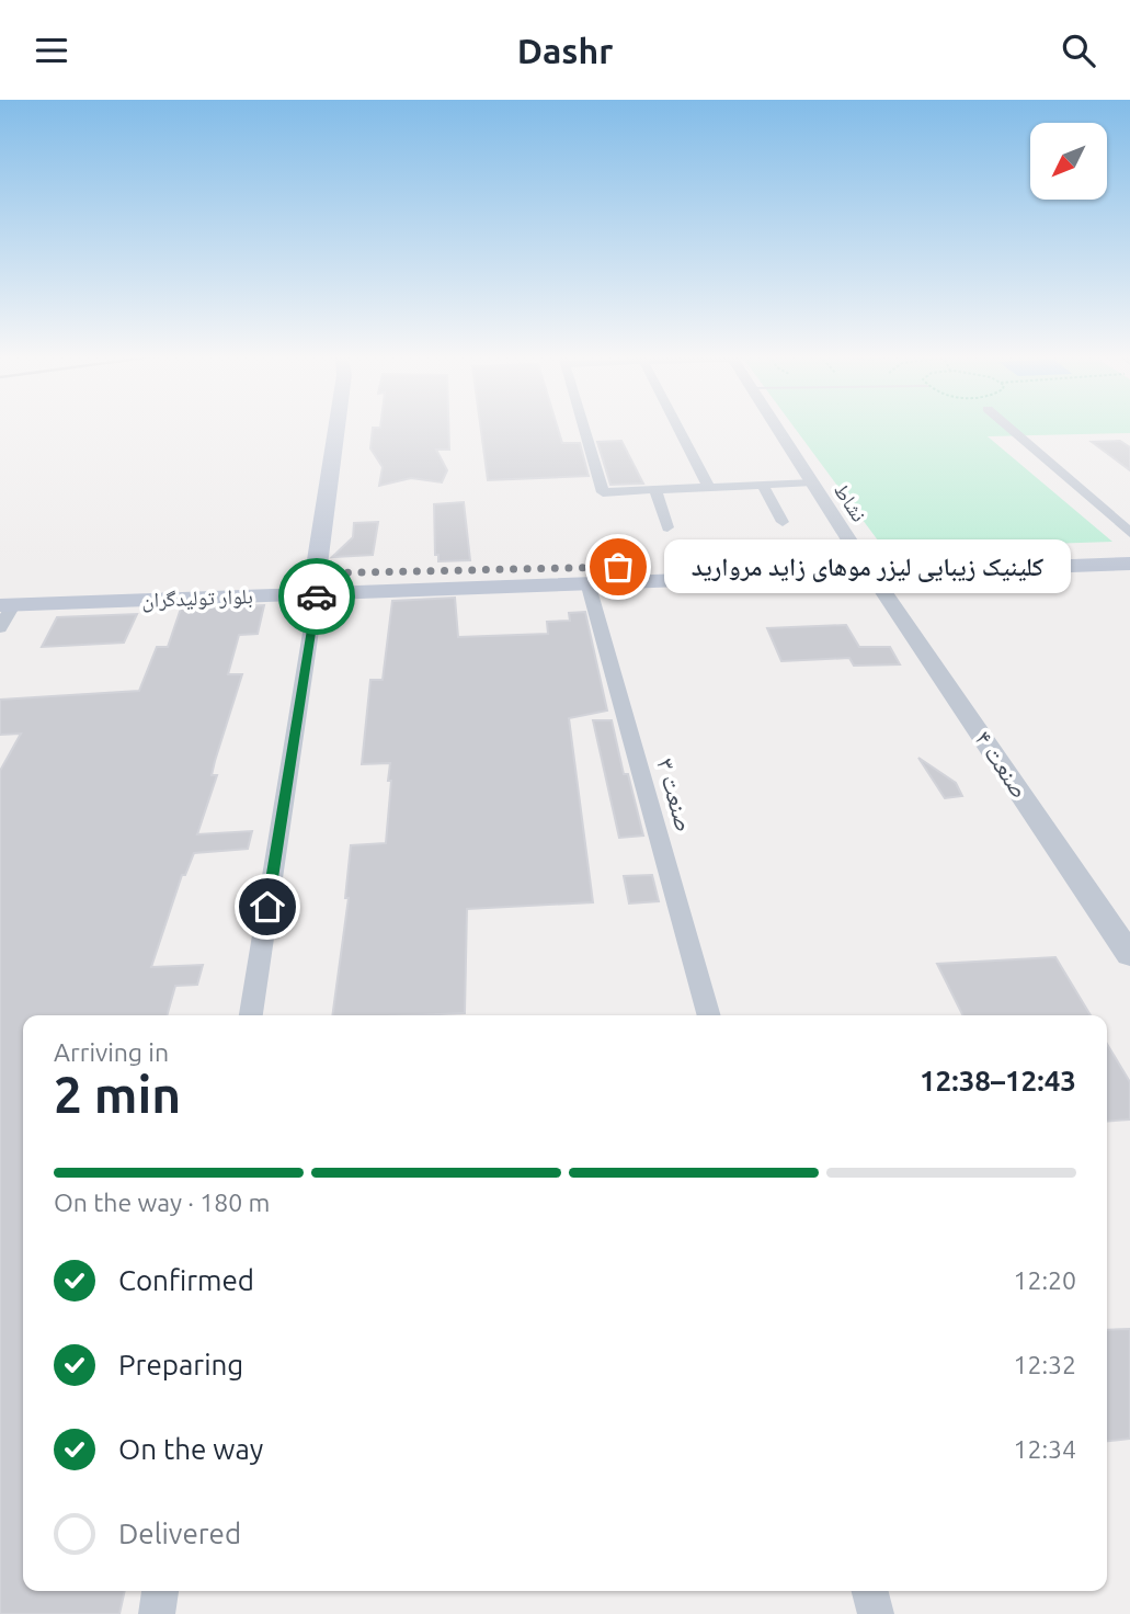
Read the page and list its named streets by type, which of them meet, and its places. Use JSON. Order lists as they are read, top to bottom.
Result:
{
  "streets": {
    "main road": ["بلوار تولیدگران"],
    "street": ["نشاط", "صنعت ۴", "صنعت ۳"]
  },
  "crossings": [
    ["نشاط", "بلوار تولیدگران"],
    ["نشاط", "صنعت ۴"],
    ["بلوار تولیدگران", "صنعت ۴"],
    ["بلوار تولیدگران", "صنعت ۳"]
  ],
  "places": ["کلینیک زیبایی لیزر موهای زاید مروارید"],
  "north": "bottom left",
  "page": {
    "header": "Dashr",
    "bubble": "کلینیک زیبایی لیزر موهای زاید مروارید",
    "heading": ["2 min", "Arriving in", "12:38–12:43"],
    "bar": "On the way · 180 m",
    "list": [
      ["Confirmed", "12:20"],
      ["Preparing", "12:32"],
      ["On the way", "12:34"],
      "Delivered"
    ]
  }
}
